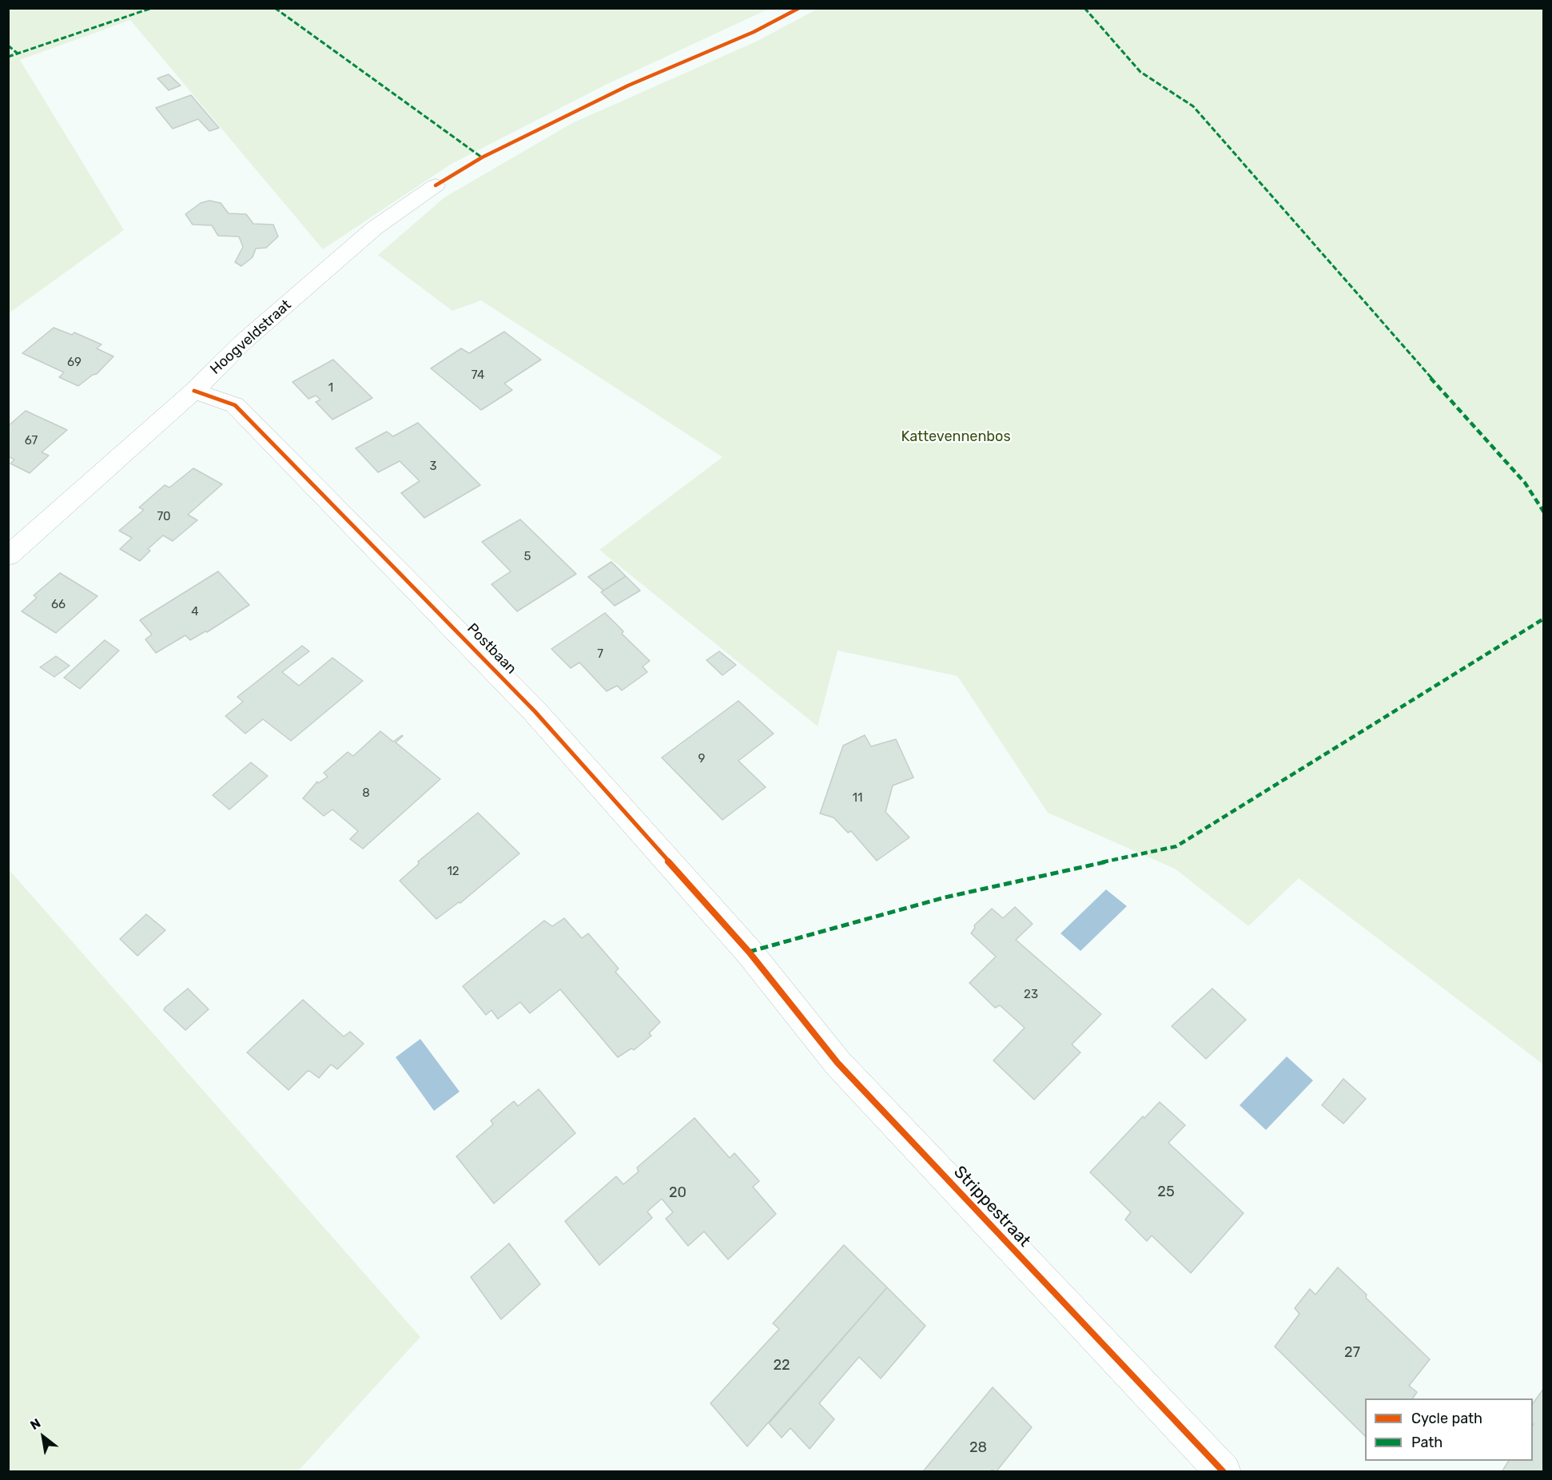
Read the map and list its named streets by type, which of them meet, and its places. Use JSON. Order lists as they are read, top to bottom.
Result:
{
  "streets": {
    "street": ["Hoogveldstraat", "Postbaan", "Strippestraat"]
  },
  "crossings": [
    ["Hoogveldstraat", "Postbaan"],
    ["Postbaan", "Strippestraat"]
  ],
  "parks": ["Kattevennenbos"],
  "house_numbers": [
    "69",
    "74",
    "1",
    "67",
    "3",
    "70",
    "5",
    "66",
    "4",
    "7",
    "9",
    "8",
    "11",
    "12",
    "23",
    "25",
    "20",
    "27",
    "22",
    "28"
  ],
  "legend": ["Cycle path", "Path"],
  "north": "top left"
}
